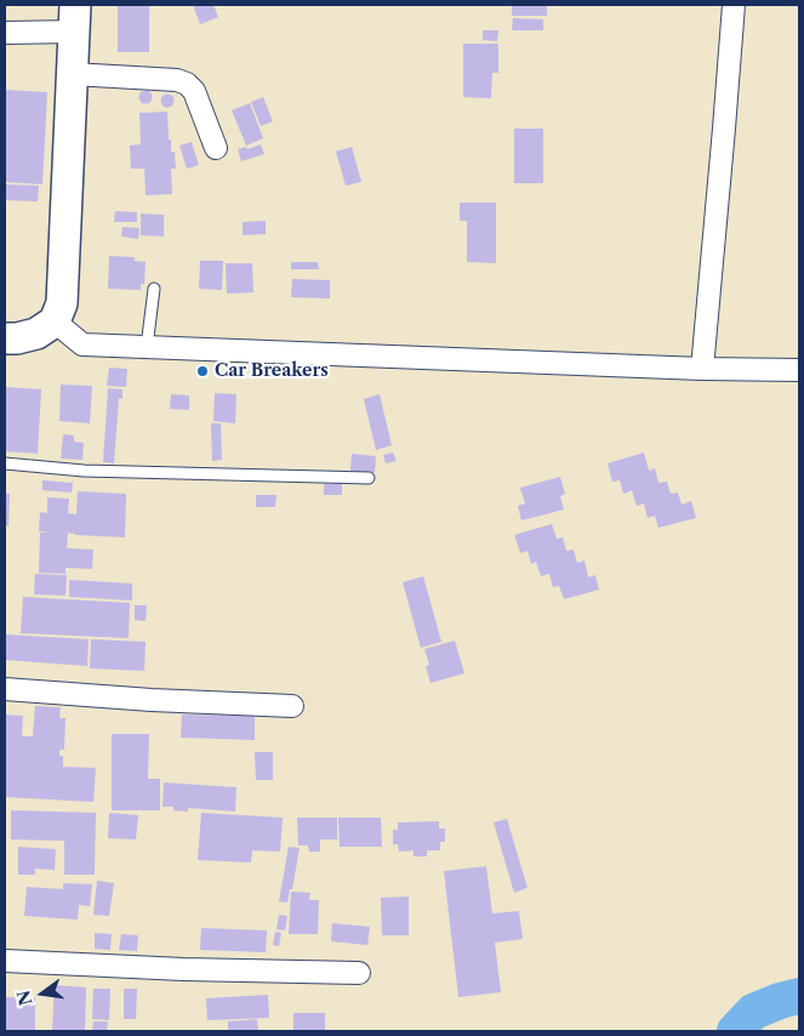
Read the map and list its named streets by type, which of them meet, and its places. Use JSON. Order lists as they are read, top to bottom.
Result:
{
  "places": ["Car Breakers"],
  "north": "left"
}
